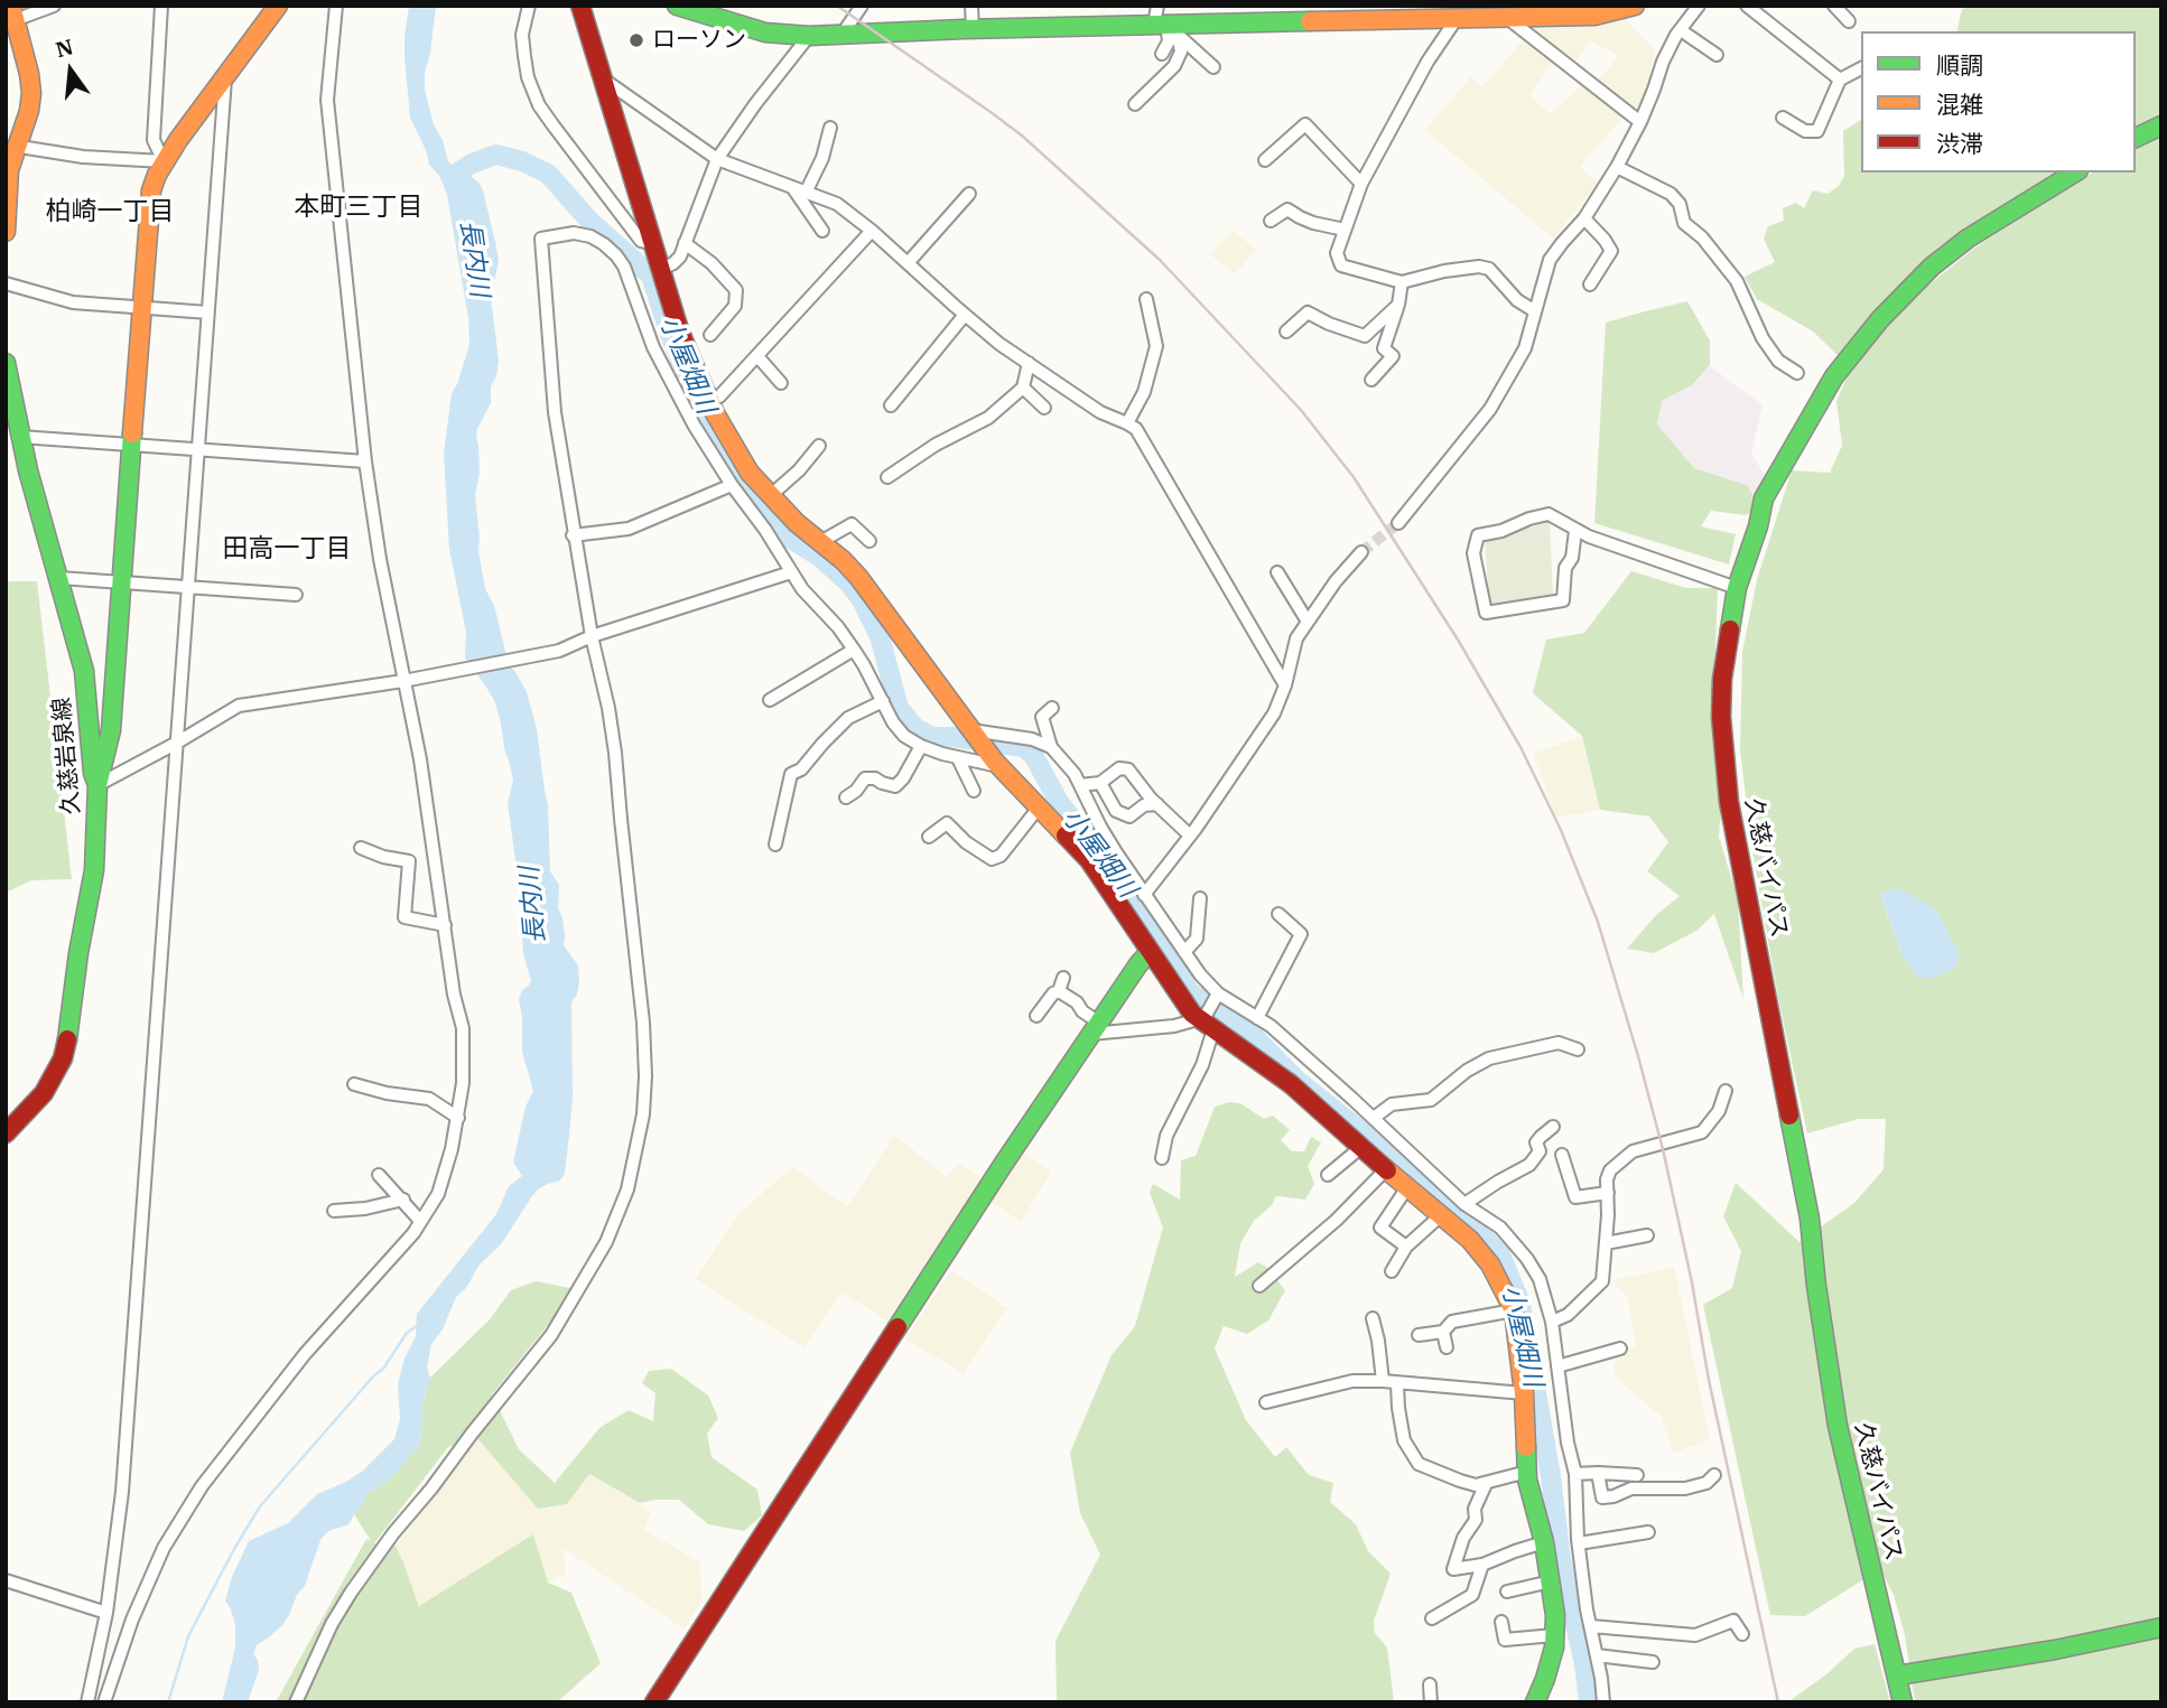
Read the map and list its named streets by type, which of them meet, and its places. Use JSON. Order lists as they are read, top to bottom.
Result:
{
  "streets": {
    "main road": ["久慈岩泉線", "久慈バイパス"]
  },
  "districts": ["本町三丁目", "柏崎一丁目", "田高一丁目"],
  "water": ["長内川", "小屋畑川"],
  "places": ["ローソン"],
  "legend": ["順調", "混雑", "渋滞"],
  "north": "top"
}
